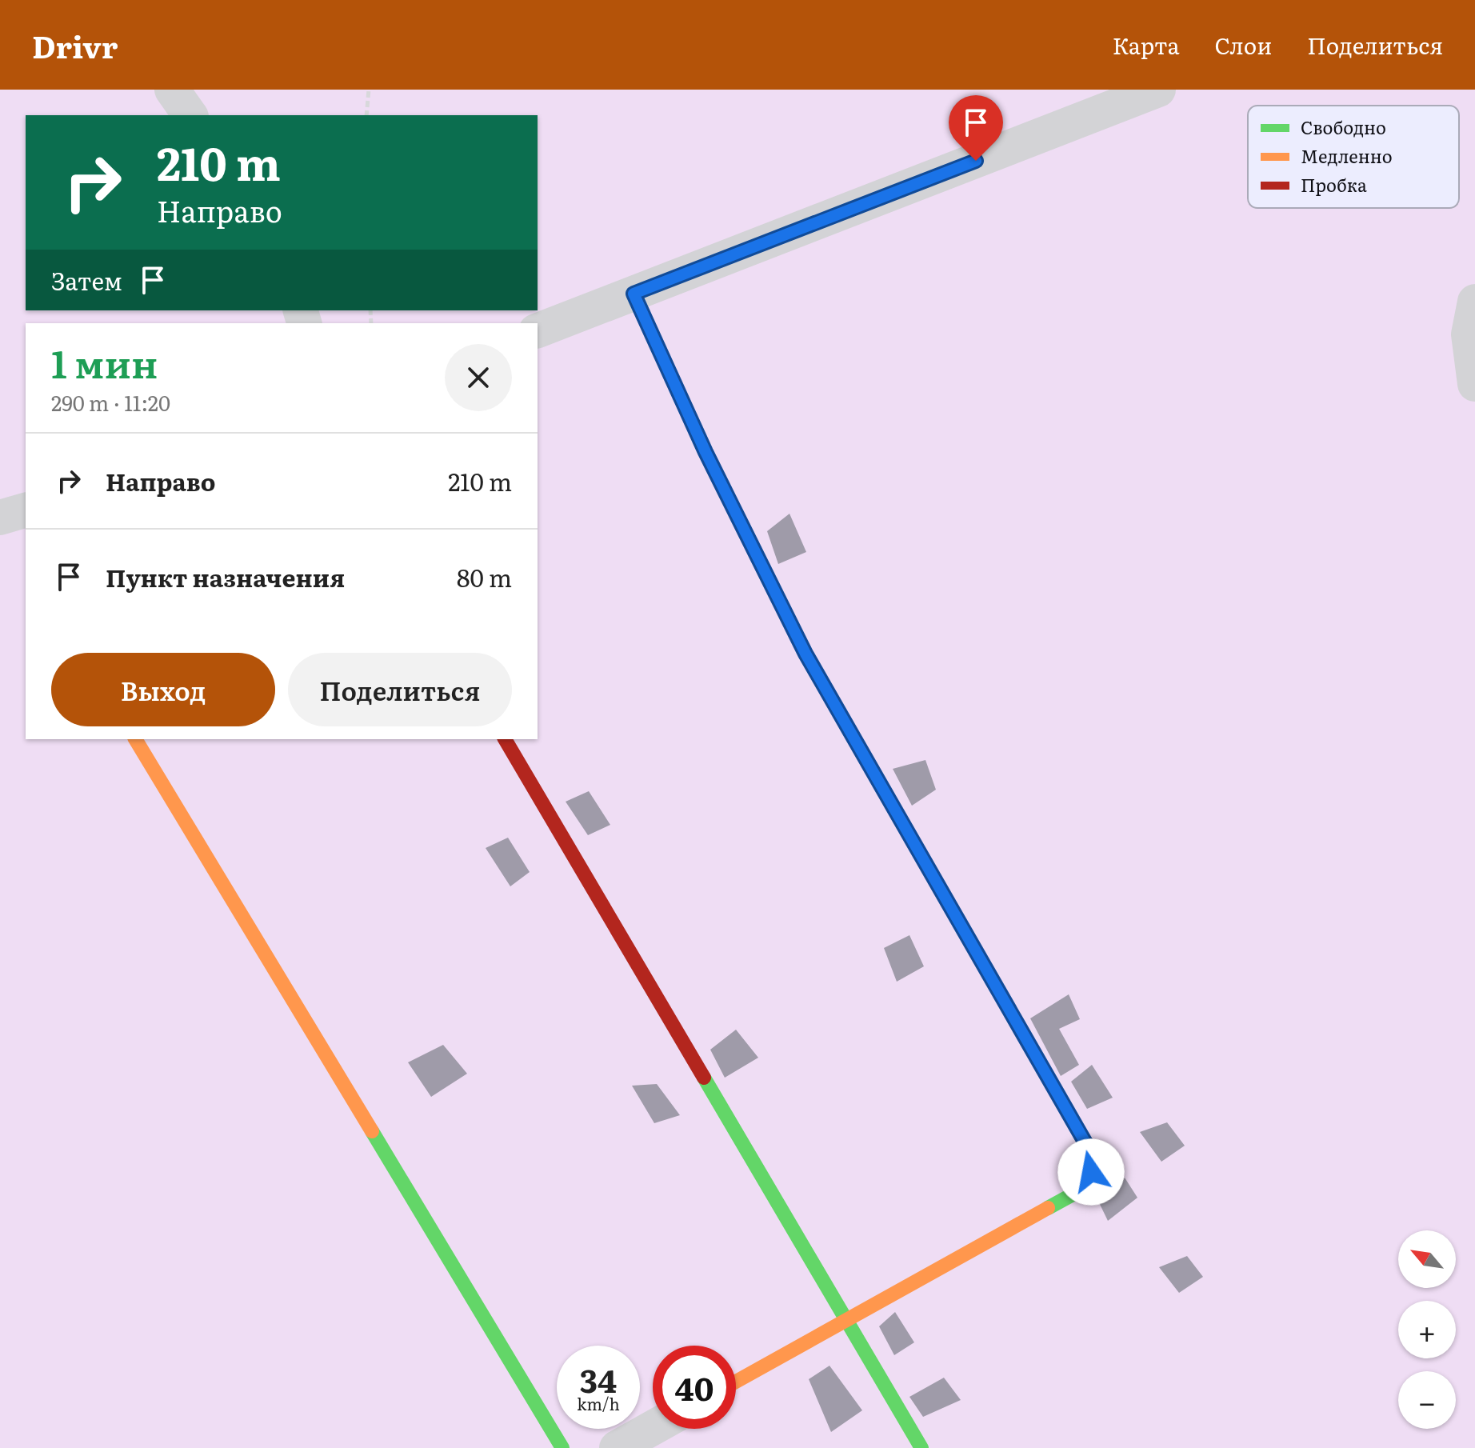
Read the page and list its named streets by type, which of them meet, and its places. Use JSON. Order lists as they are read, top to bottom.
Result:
{
  "legend": ["Свободно", "Медленно", "Пробка"],
  "north": "top left",
  "page": {
    "header": "Drivr",
    "nav": ["Карта", "Слои", "Поделиться"],
    "turn": ["210 m", "Направо"],
    "then": "Затем",
    "heading": ["1 мин", "290 m · 11:20"],
    "list": [
      {
        "name": "Направо",
        "value": "210 m"
      },
      {
        "name": "Пункт назначения",
        "value": "80 m"
      }
    ],
    "buttons": ["Выход", "Поделиться"],
    "map_buttons": ["+", "−"],
    "speed": "34 km/h",
    "limit": "40"
  }
}
